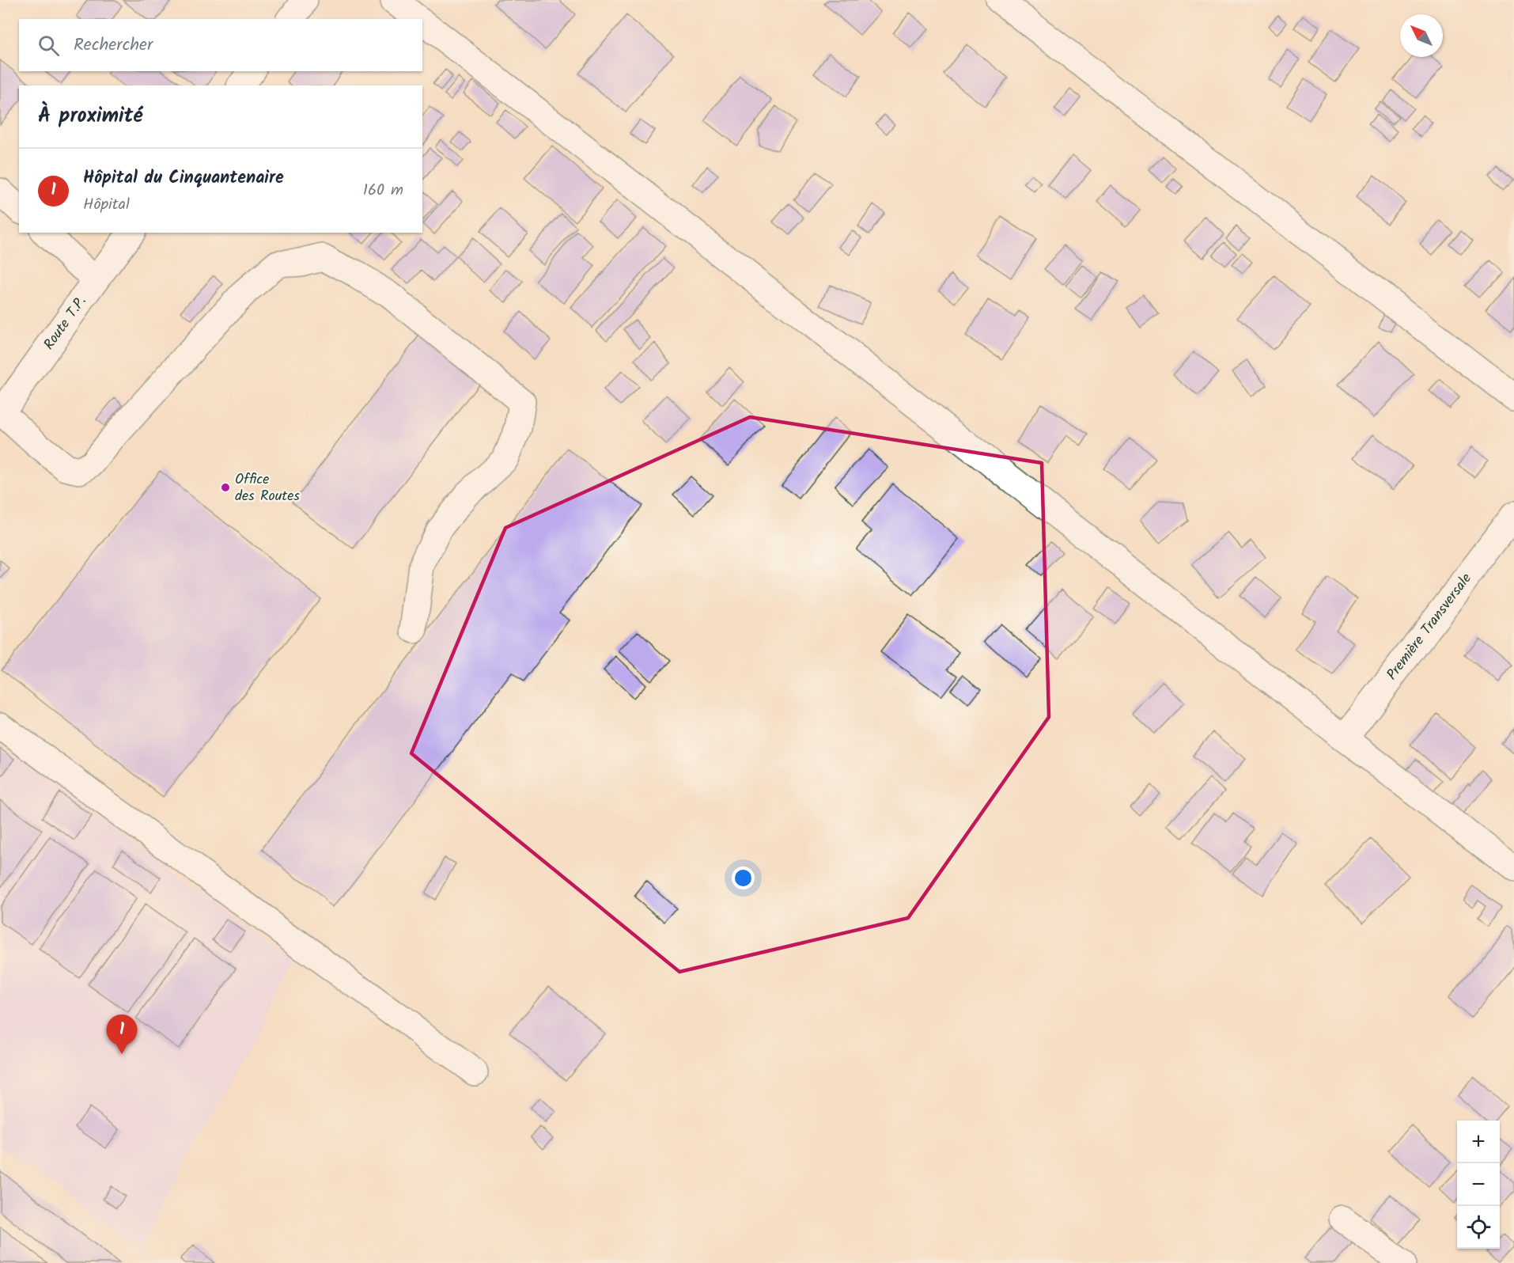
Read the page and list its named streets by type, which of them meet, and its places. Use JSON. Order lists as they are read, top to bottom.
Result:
{
  "streets": {
    "street": ["Route T.P.", "Première Transversale"]
  },
  "places": ["Office des Routes"],
  "north": "top left",
  "page": {
    "search": "Rechercher",
    "heading": "À proximité",
    "list": [
      {
        "mark": "1",
        "name": "Hôpital du Cinquantenaire",
        "note": "Hôpital",
        "value": "160 m"
      }
    ],
    "pins": "1",
    "map_buttons": ["+", "−"]
  }
}
